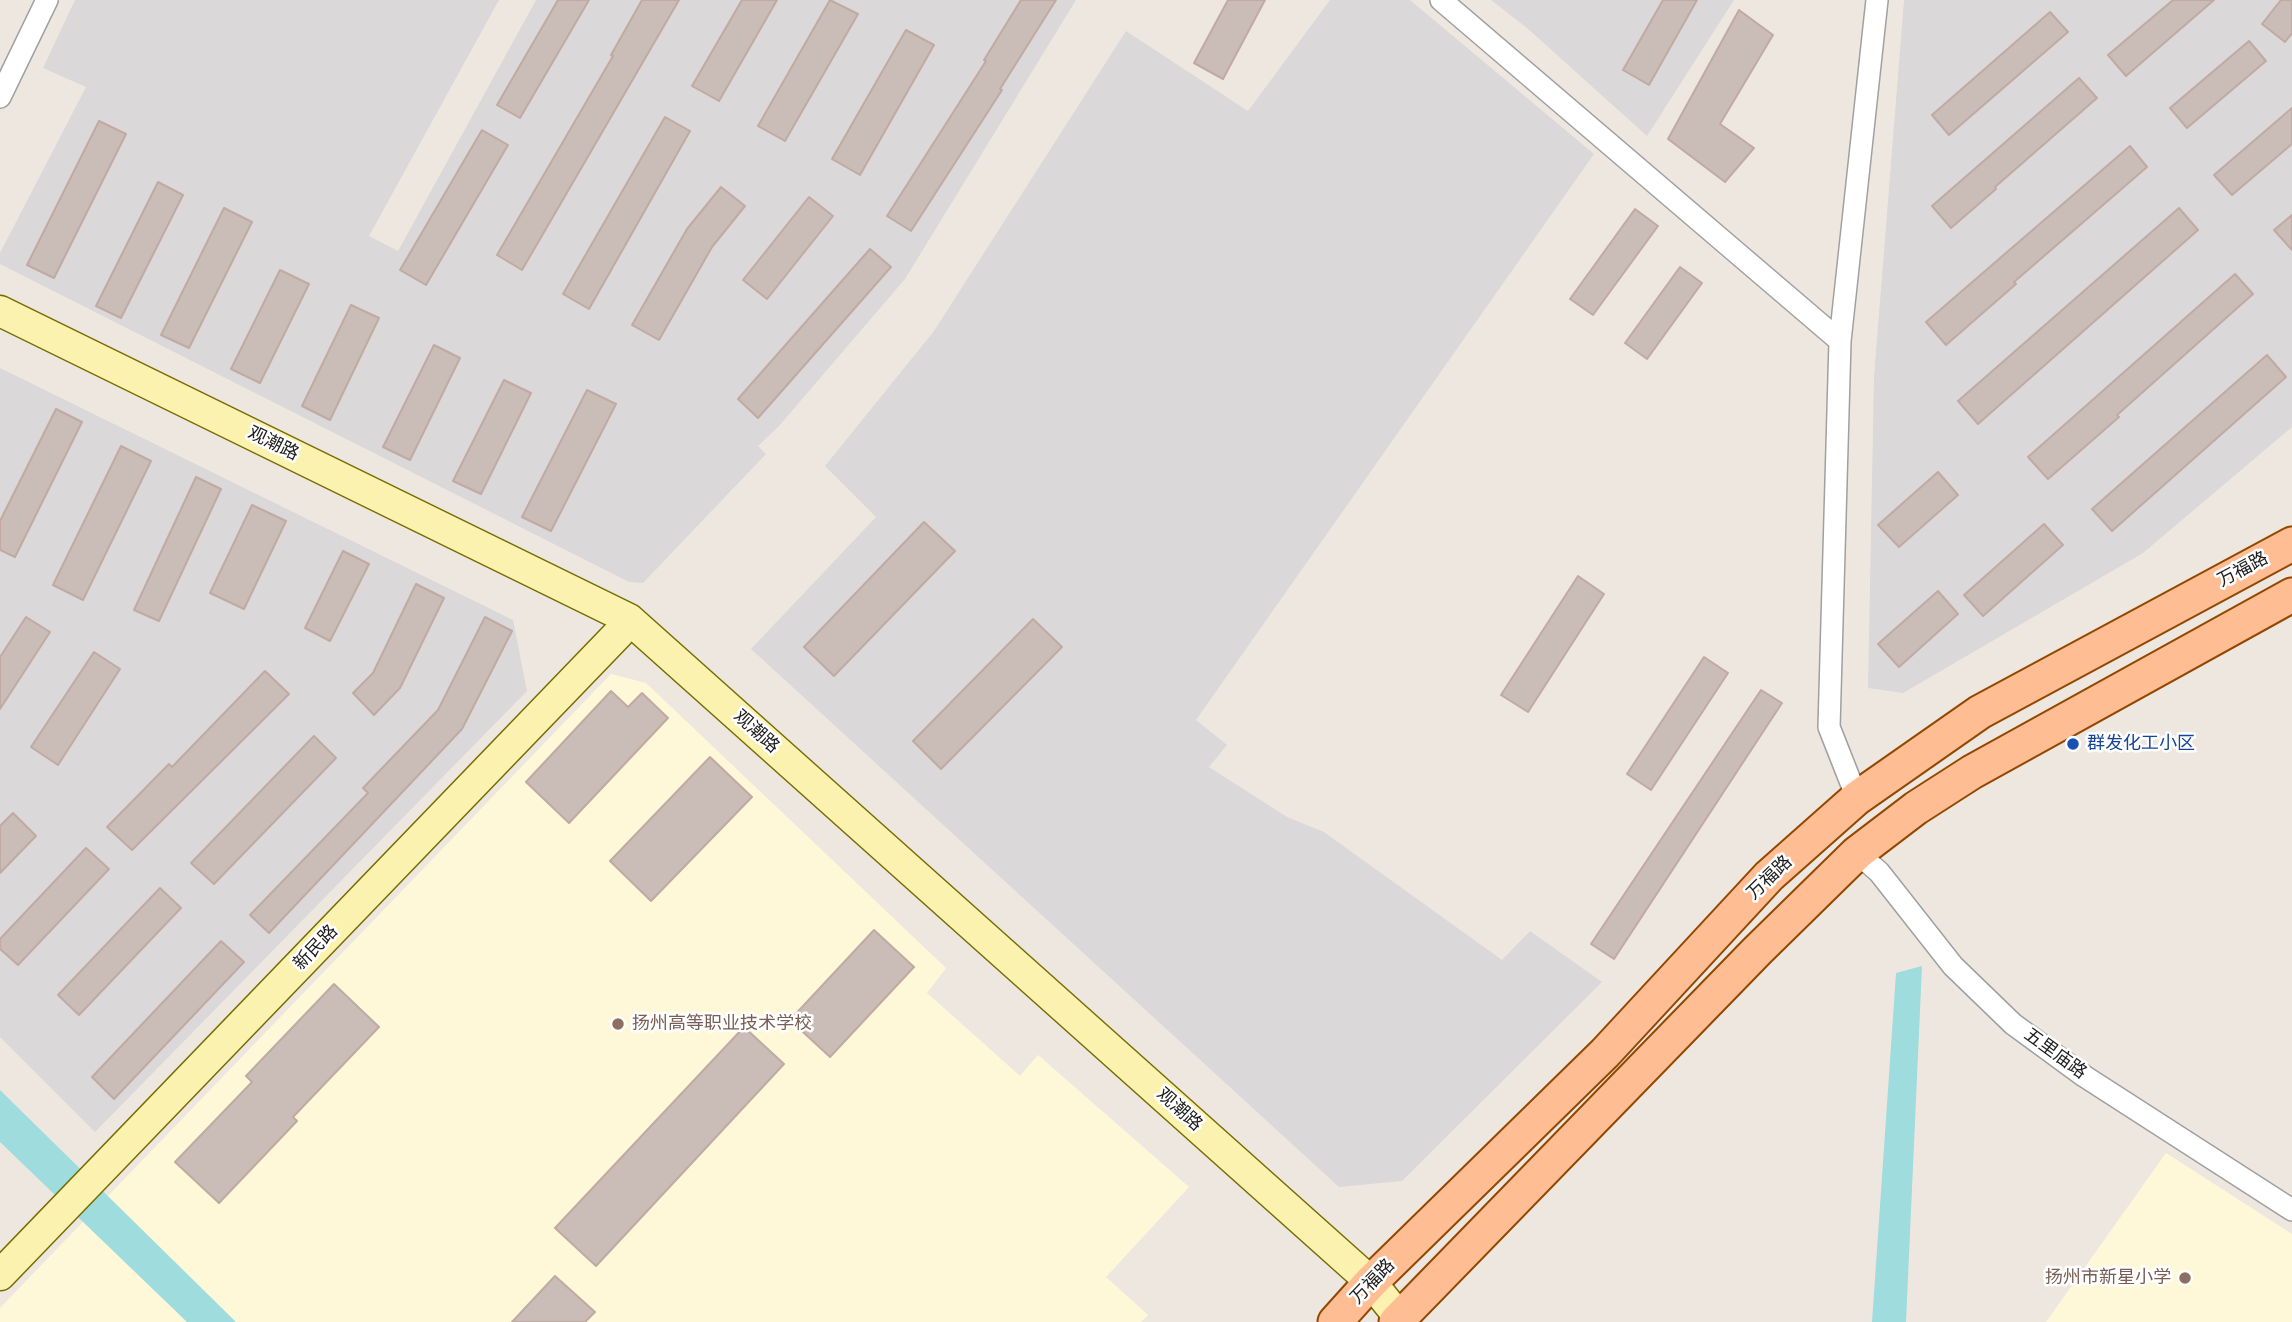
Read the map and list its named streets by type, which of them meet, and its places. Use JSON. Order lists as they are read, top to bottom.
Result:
{
  "streets": {
    "main road": ["万福路"],
    "street": ["观潮路", "新民路", "五里庙路"]
  },
  "crossings": [
    ["观潮路", "万福路"],
    ["观潮路", "新民路"]
  ],
  "places": ["群发化工小区", "扬州高等职业技术学校", "扬州市新星小学"]
}
